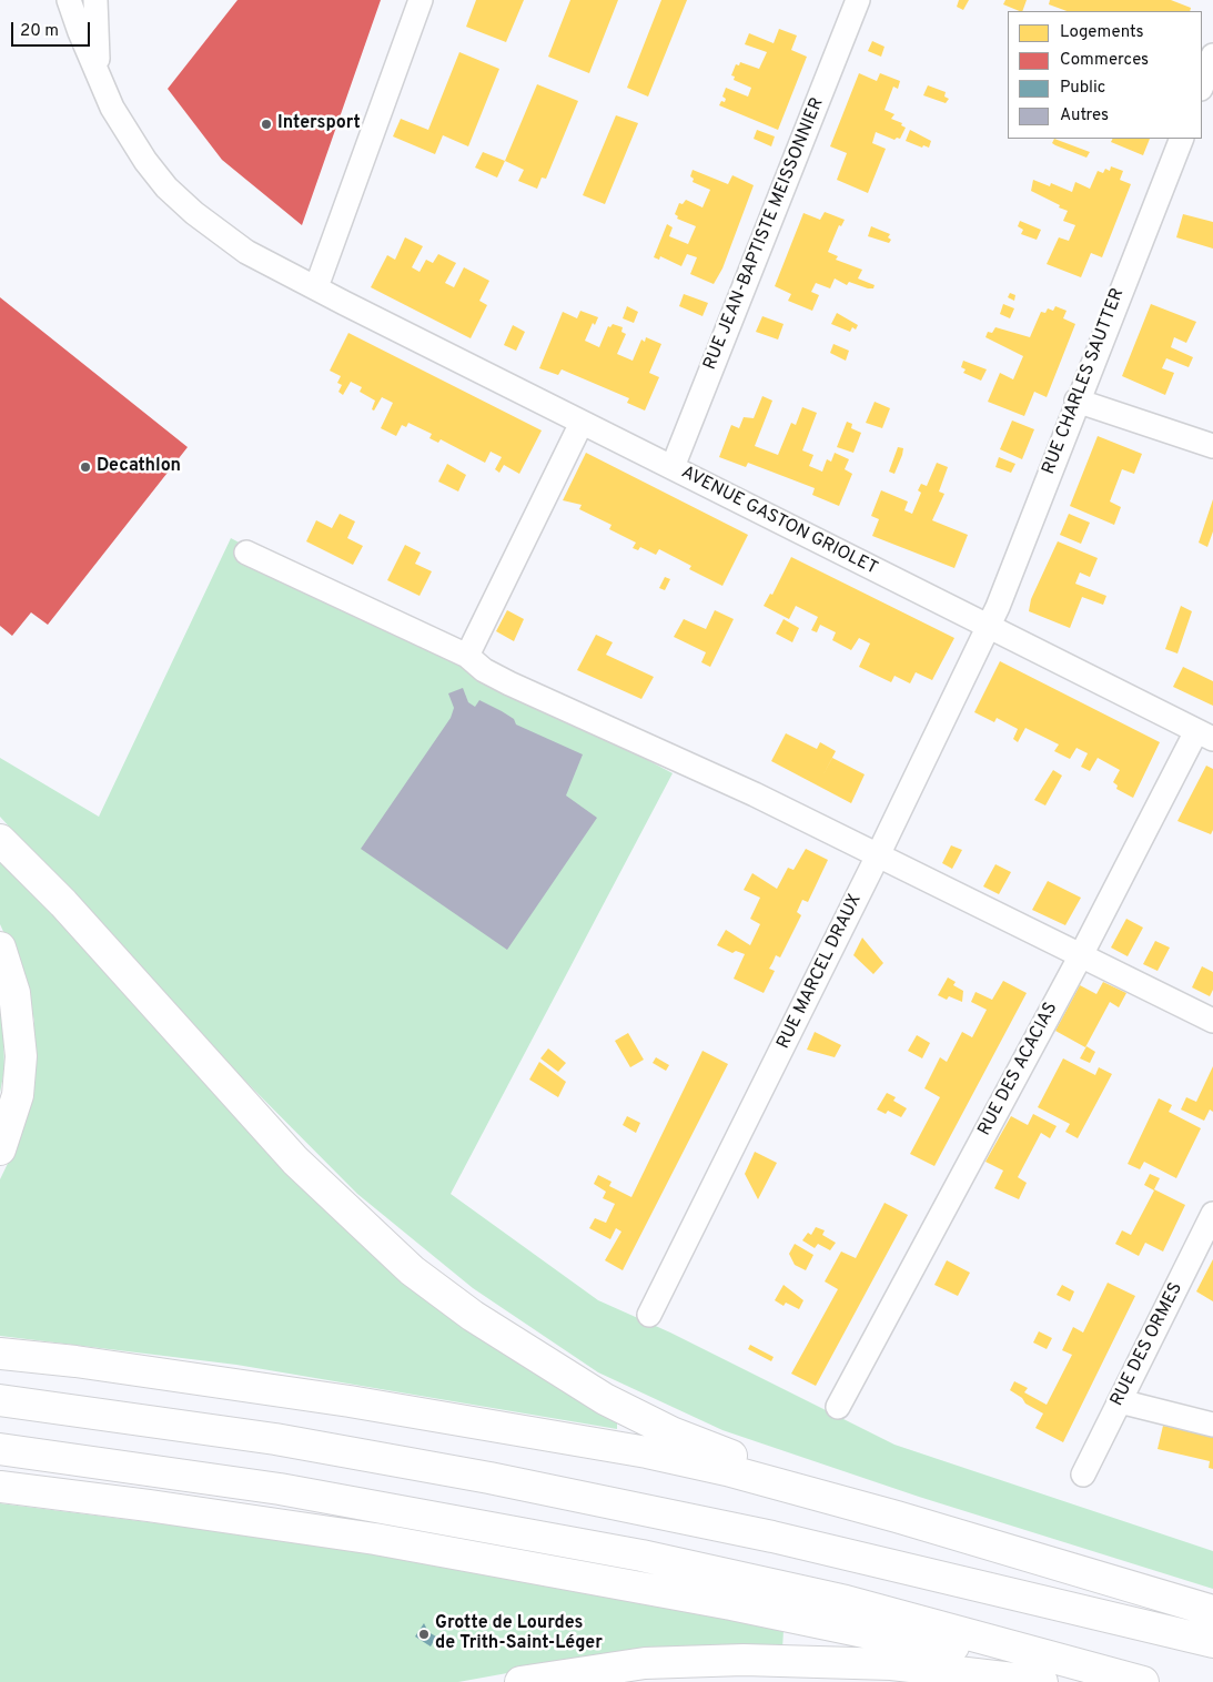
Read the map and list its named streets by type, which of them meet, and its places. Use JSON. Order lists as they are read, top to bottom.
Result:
{
  "streets": {
    "street": [
      "RUE JEAN-BAPTISTE MEISSONNIER",
      "RUE CHARLES SAUTTER",
      "AVENUE GASTON GRIOLET",
      "RUE MARCEL DRAUX",
      "RUE DES ACACIAS",
      "RUE DES ORMES"
    ]
  },
  "crossings": [
    ["RUE JEAN-BAPTISTE MEISSONNIER", "AVENUE GASTON GRIOLET"],
    ["RUE CHARLES SAUTTER", "AVENUE GASTON GRIOLET"],
    ["RUE CHARLES SAUTTER", "RUE MARCEL DRAUX"],
    ["AVENUE GASTON GRIOLET", "RUE MARCEL DRAUX"],
    ["AVENUE GASTON GRIOLET", "RUE DES ACACIAS"]
  ],
  "places": ["Intersport", "Decathlon", "Grotte de Lourdes de Trith-Saint-Léger"],
  "legend": [
    "Logements",
    "Commerces",
    "Public",
    "Autres"
  ],
  "scale_bar": "20 m"
}
